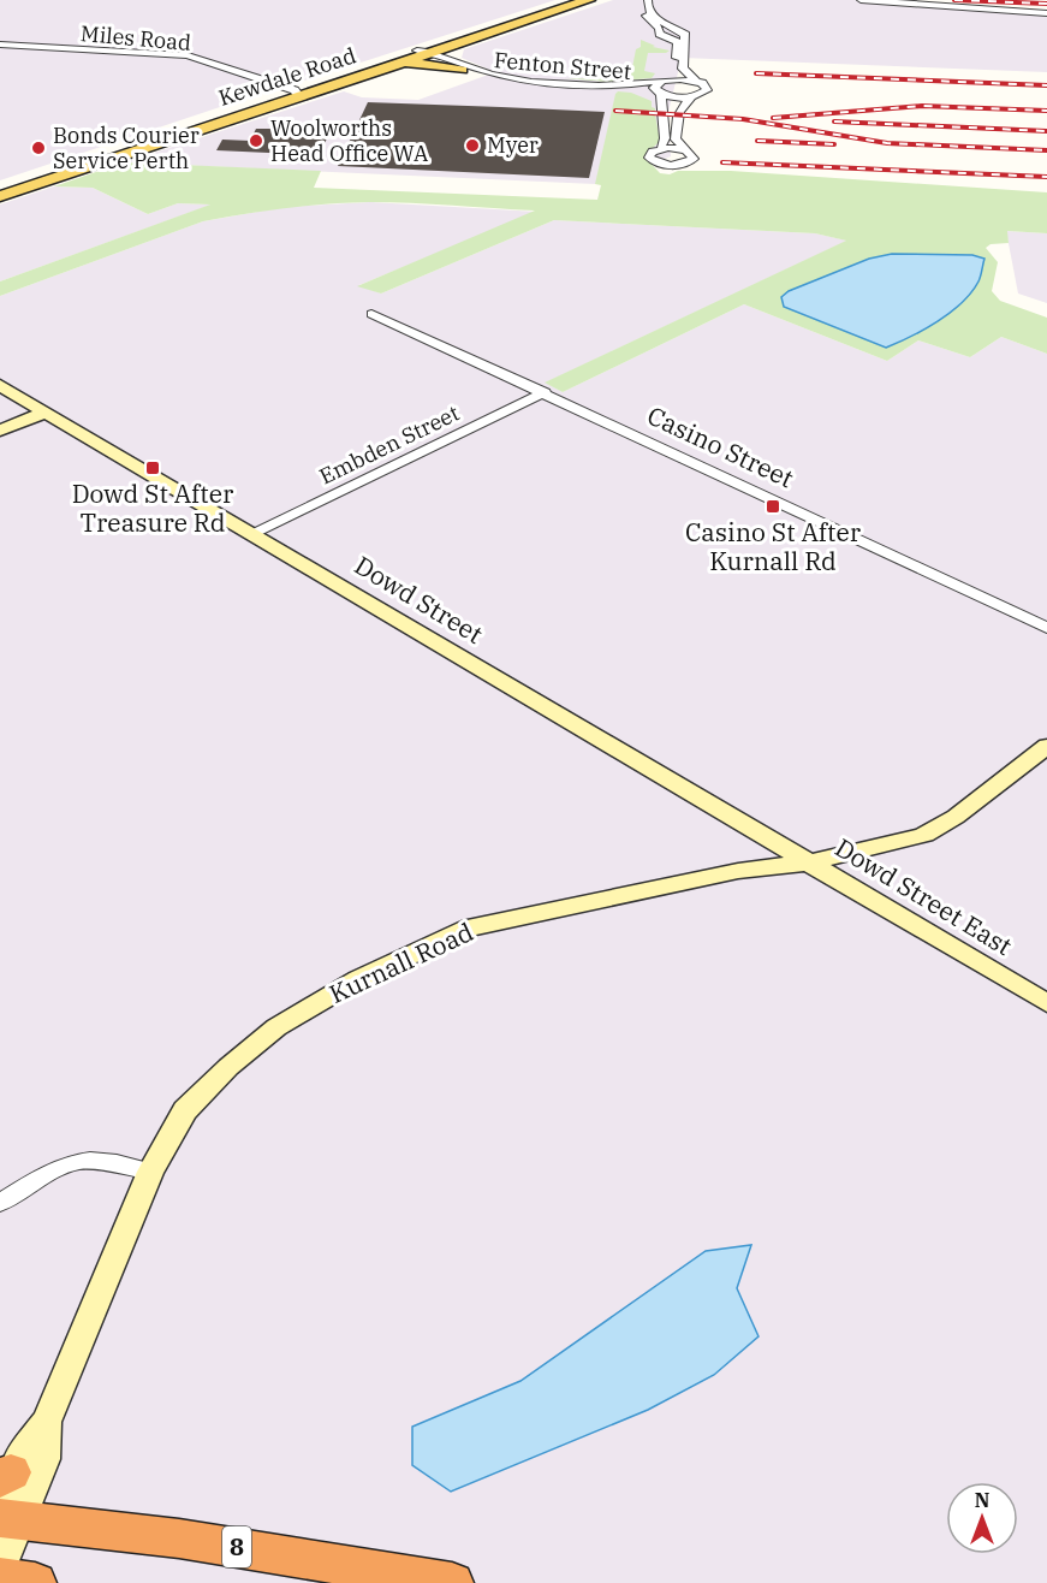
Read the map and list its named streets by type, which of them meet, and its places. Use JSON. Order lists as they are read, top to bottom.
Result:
{
  "streets": {
    "highway": ["8"],
    "main road": ["Kewdale Road"],
    "street": [
      "Miles Road",
      "Fenton Street",
      "Embden Street",
      "Casino Street",
      "Dowd Street",
      "Dowd Street East",
      "Kurnall Road"
    ]
  },
  "crossings": [
    ["Miles Road", "Kewdale Road"],
    ["Fenton Street", "Kewdale Road"],
    ["Embden Street", "Casino Street"],
    ["Embden Street", "Dowd Street"],
    ["Dowd Street", "Dowd Street East"],
    ["Dowd Street", "Kurnall Road"],
    ["Dowd Street East", "Kurnall Road"],
    ["Kurnall Road", "8"]
  ],
  "places": {
    "other": ["Woolworths Head Office WA", "Myer", "Bonds Courier Service Perth"],
    "transit": ["Dowd St After Treasure Rd", "Casino St After Kurnall Rd"]
  },
  "north": "top"
}
